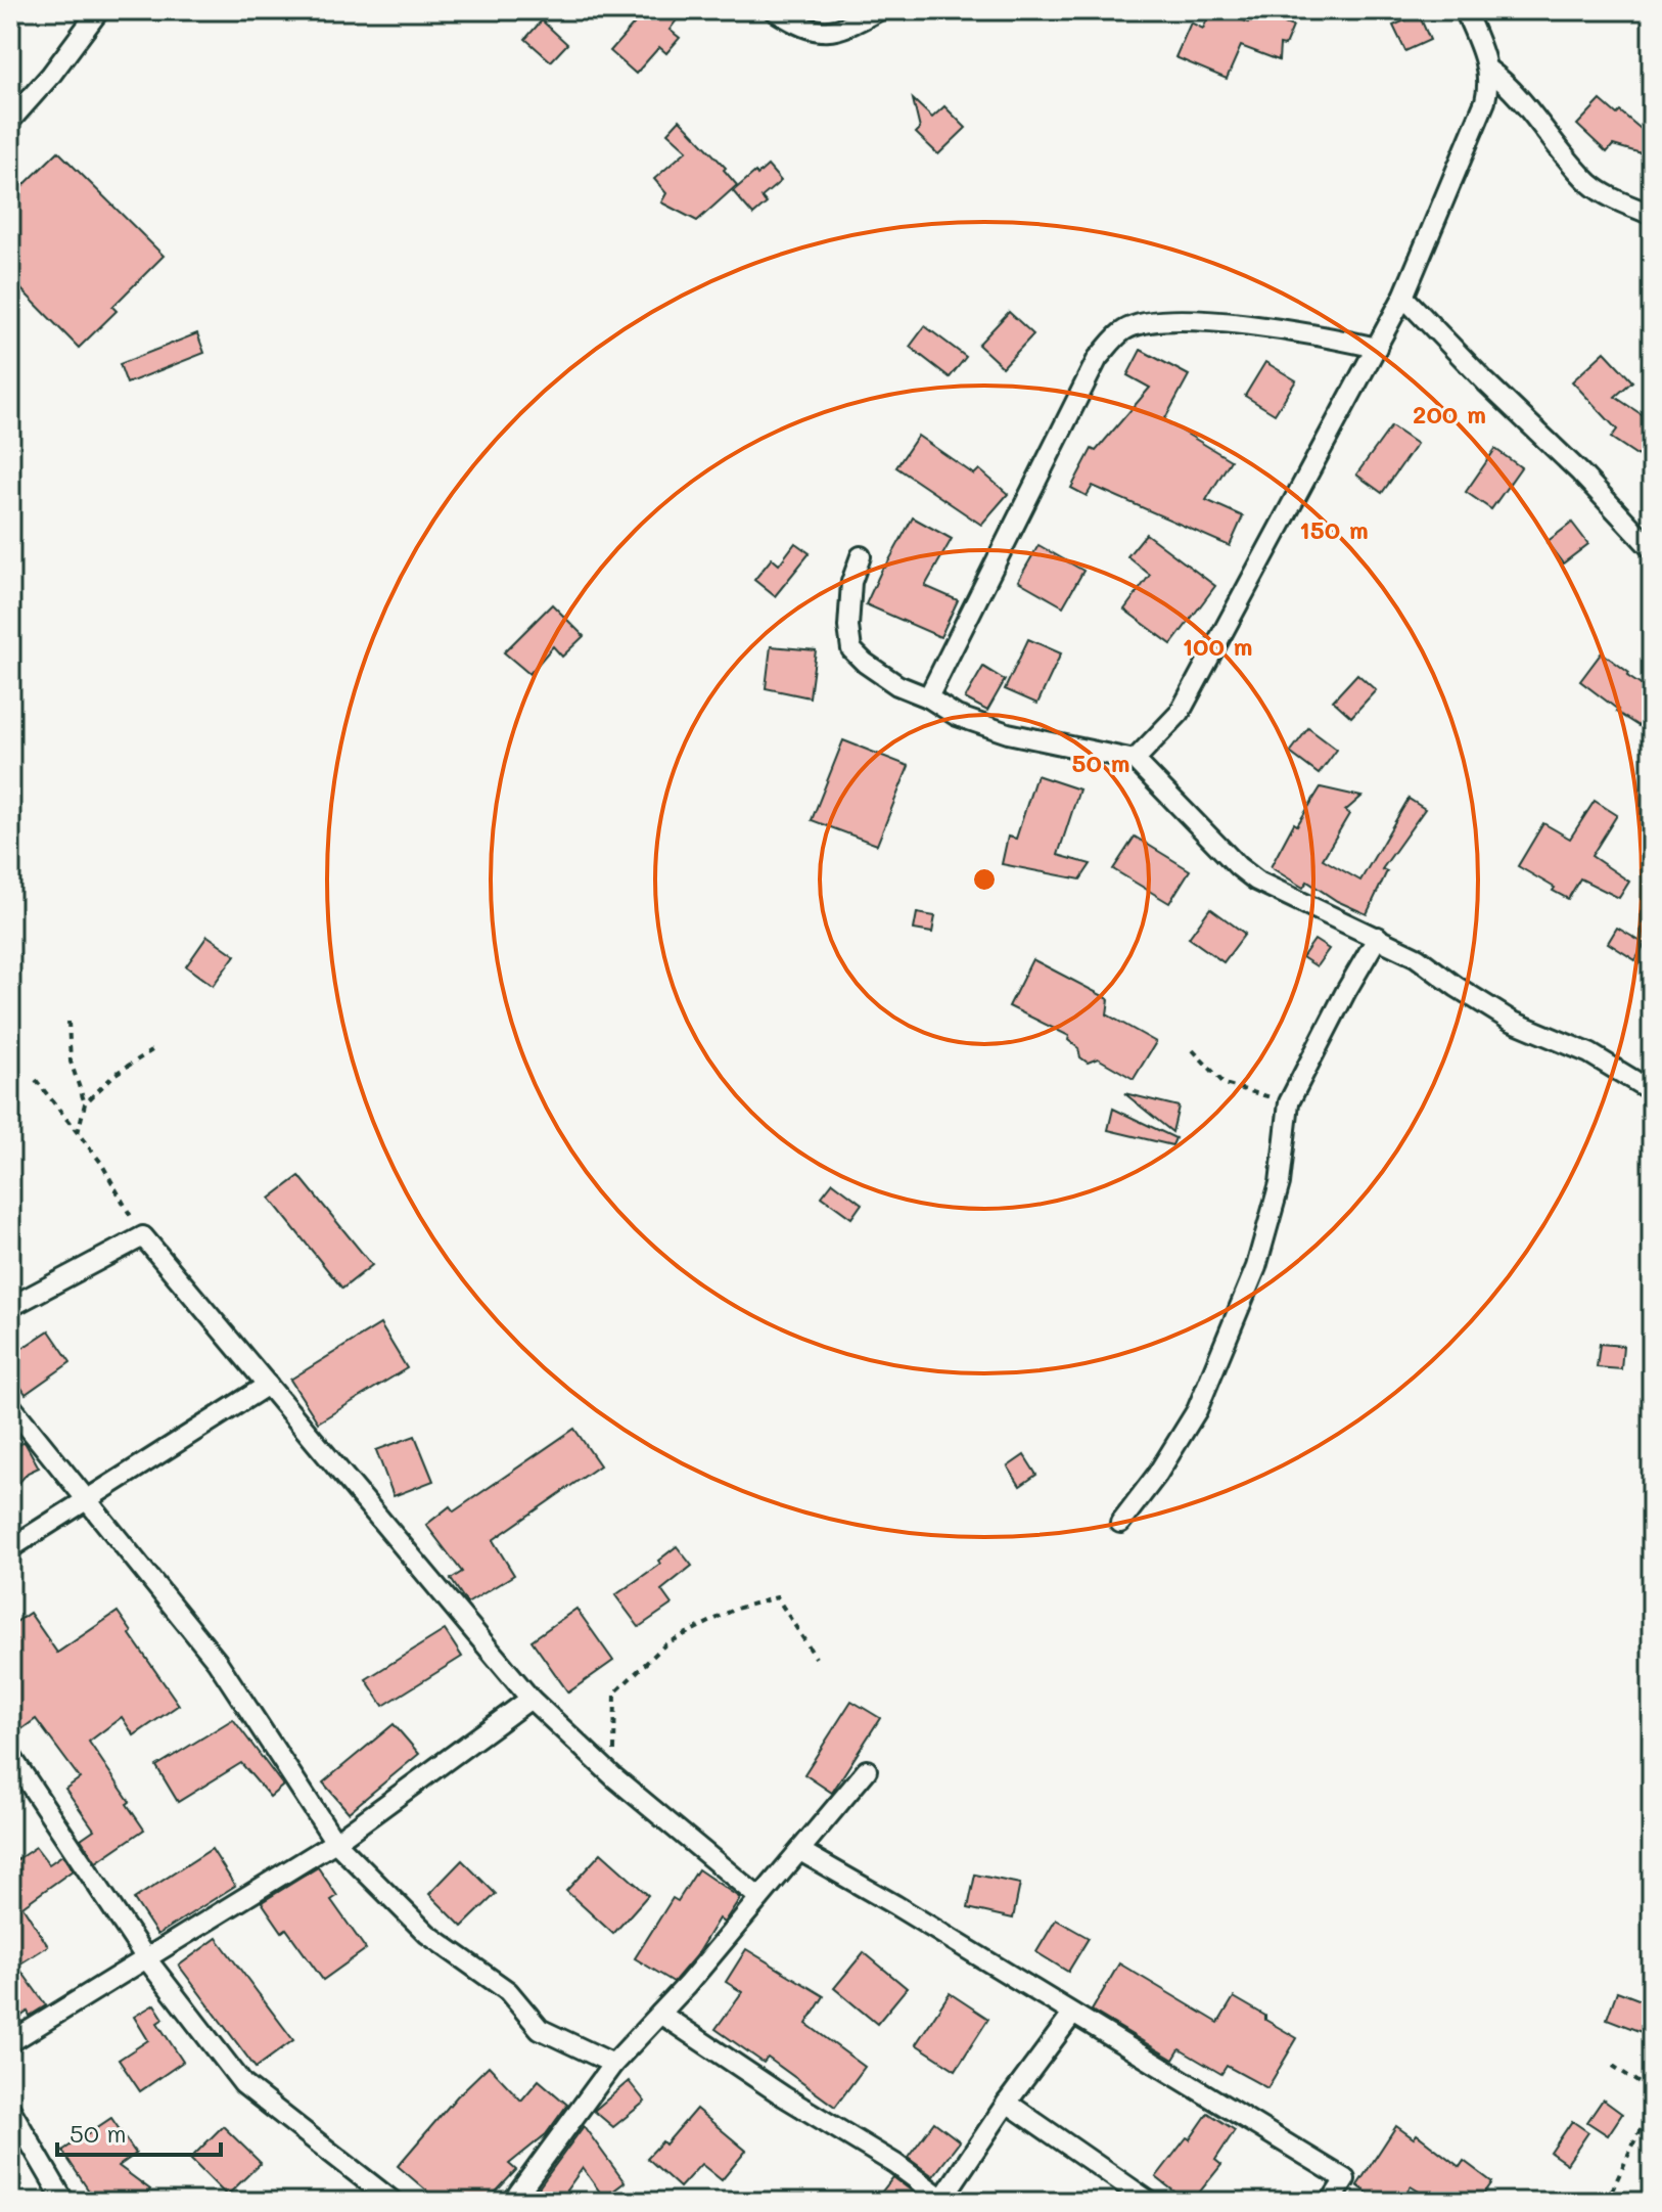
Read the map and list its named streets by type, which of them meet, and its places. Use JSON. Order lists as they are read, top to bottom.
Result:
{
  "scale_bar": "50 m",
  "rings": [
    "200 m",
    "150 m",
    "100 m",
    "50 m"
  ]
}
